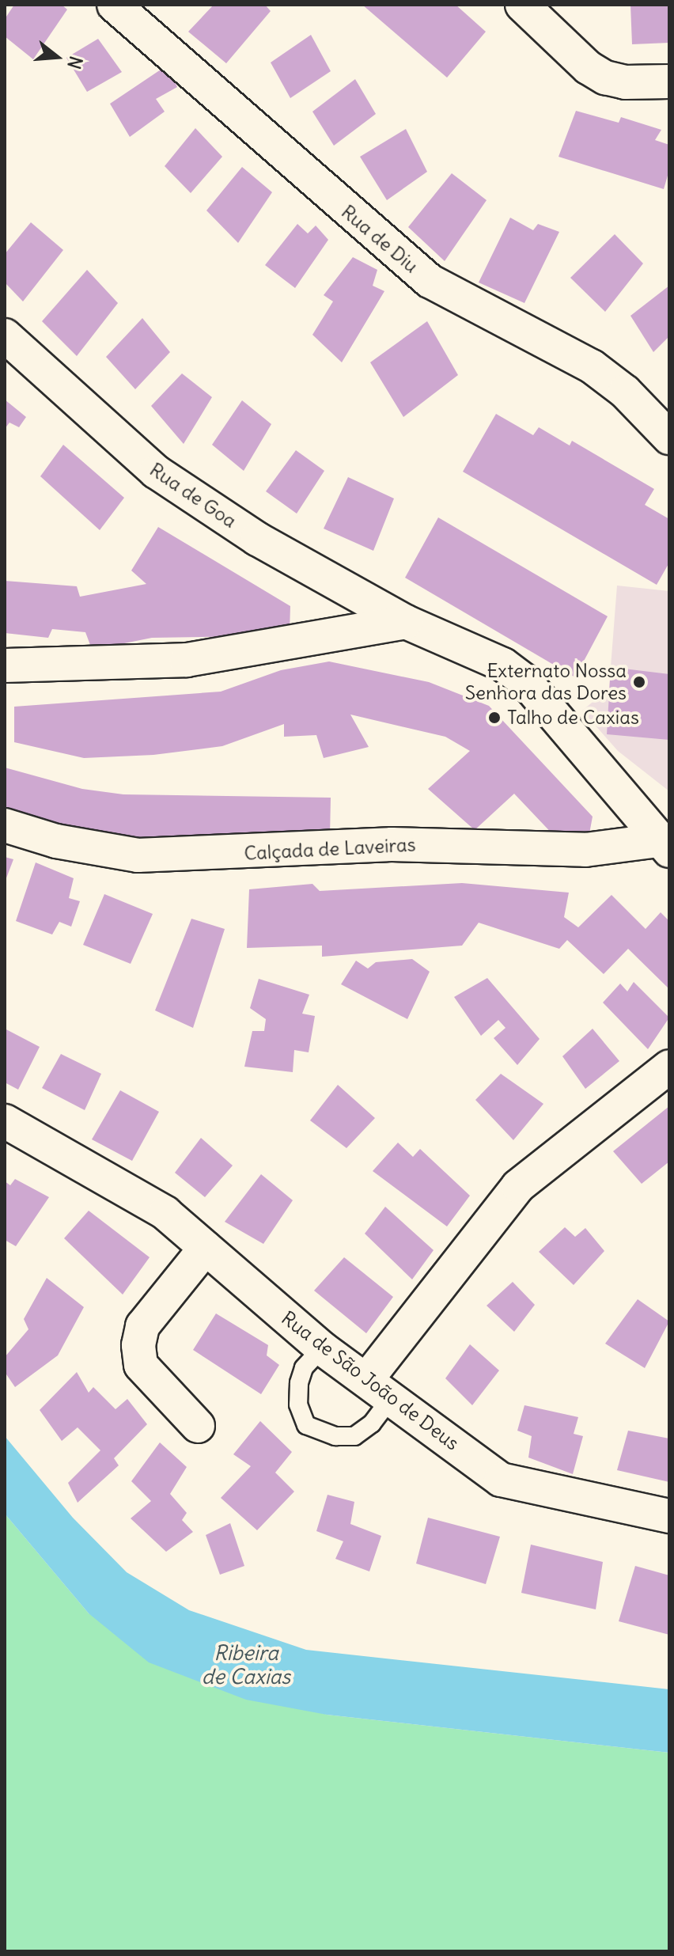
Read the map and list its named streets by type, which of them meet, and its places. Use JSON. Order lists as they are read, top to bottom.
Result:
{
  "streets": {
    "street": [
      "Rua de Diu",
      "Rua de Goa",
      "Calçada de Laveiras",
      "Rua de São João de Deus"
    ]
  },
  "crossings": [
    ["Rua de Goa", "Calçada de Laveiras"]
  ],
  "water": ["Ribeira de Caxias"],
  "places": ["Externato Nossa Senhora das Dores", "Talho de Caxias"],
  "north": "right"
}
